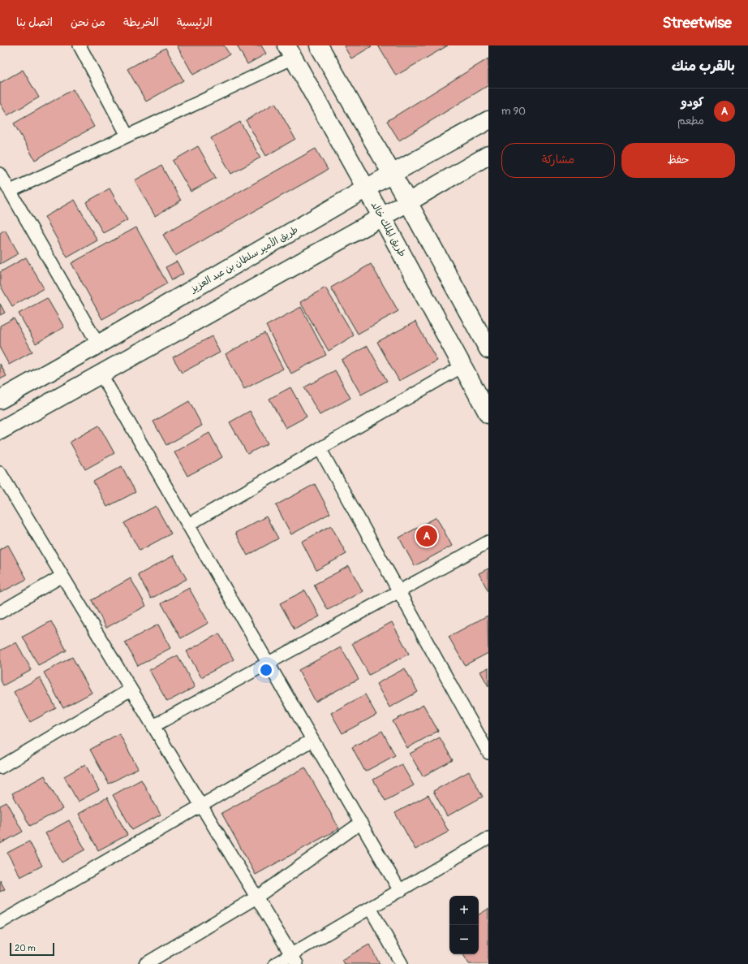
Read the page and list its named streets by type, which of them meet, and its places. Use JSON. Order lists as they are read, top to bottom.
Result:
{
  "streets": {
    "main road": ["طريق الملك خالد", "طريق الأمير سلطان بن عبد العزيز"]
  },
  "crossings": [
    ["طريق الملك خالد", "طريق الأمير سلطان بن عبد العزيز"]
  ],
  "scale_bar": "20 m",
  "page": {
    "header": "Streetwise",
    "nav": [
      "الرئيسية",
      "الخريطة",
      "من نحن",
      "اتصل بنا"
    ],
    "heading": "بالقرب منك",
    "list": [
      {
        "mark": "A",
        "name": "كودو",
        "note": "مطعم",
        "value": "90 m"
      }
    ],
    "buttons": ["حفظ", "مشاركة"],
    "pins": "A",
    "map_buttons": ["+", "−"],
    "scale": "20 m"
  }
}
